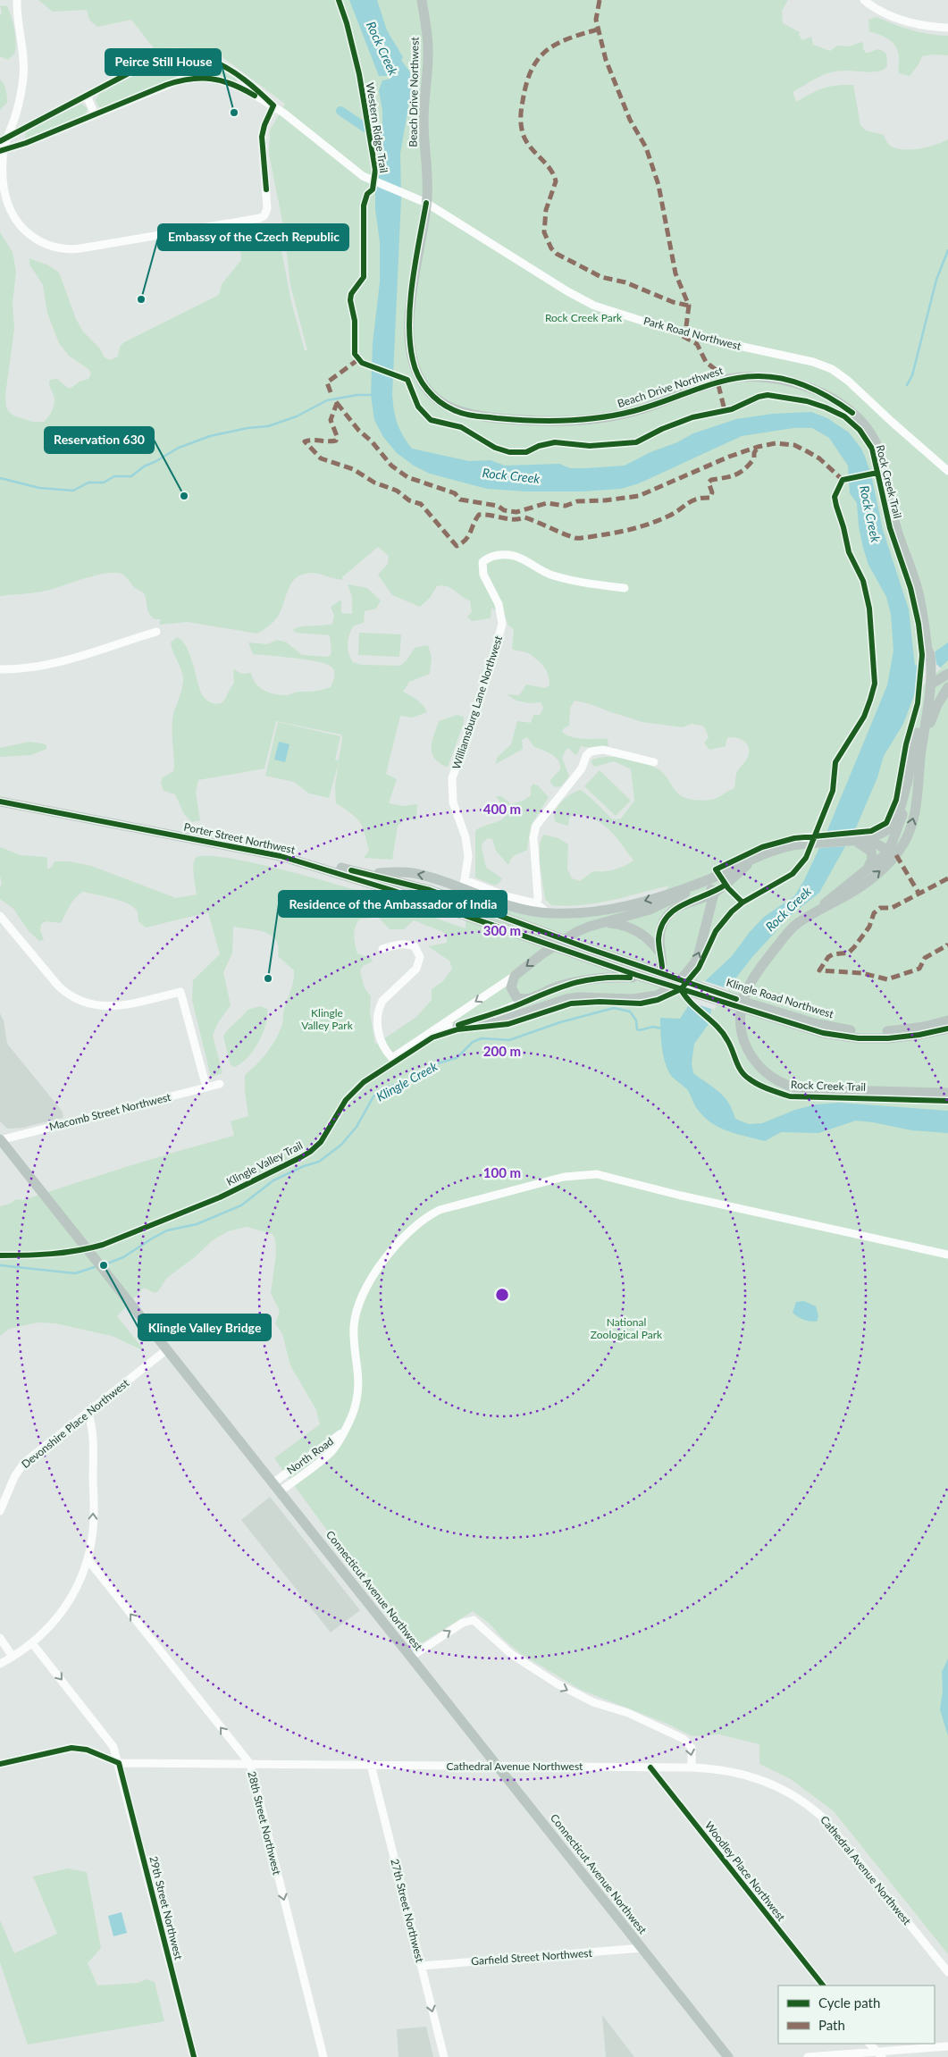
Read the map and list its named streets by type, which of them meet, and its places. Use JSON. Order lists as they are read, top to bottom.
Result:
{
  "streets": {
    "main road": [
      "Beach Drive Northwest",
      "Porter Street Northwest",
      "Klingle Road Northwest",
      "Connecticut Avenue Northwest"
    ],
    "street": [
      "Park Road Northwest",
      "Williamsburg Lane Northwest",
      "Macomb Street Northwest",
      "Devonshire Place Northwest",
      "North Road",
      "Cathedral Avenue Northwest",
      "28th Street Northwest",
      "Woodley Place Northwest",
      "29th Street Northwest",
      "27th Street Northwest",
      "Garfield Street Northwest"
    ],
    "cycle path": ["Western Ridge Trail", "Rock Creek Trail", "Klingle Valley Trail"]
  },
  "crossings": [
    ["Beach Drive Northwest", "Park Road Northwest"],
    ["Williamsburg Lane Northwest", "Porter Street Northwest"],
    ["Porter Street Northwest", "Klingle Road Northwest"],
    ["Macomb Street Northwest", "Connecticut Avenue Northwest"],
    ["Devonshire Place Northwest", "Connecticut Avenue Northwest"],
    ["North Road", "Connecticut Avenue Northwest"],
    ["Connecticut Avenue Northwest", "Cathedral Avenue Northwest"],
    ["Connecticut Avenue Northwest", "Garfield Street Northwest"],
    ["Cathedral Avenue Northwest", "28th Street Northwest"],
    ["Cathedral Avenue Northwest", "Woodley Place Northwest"],
    ["Cathedral Avenue Northwest", "29th Street Northwest"],
    ["Cathedral Avenue Northwest", "27th Street Northwest"],
    ["27th Street Northwest", "Garfield Street Northwest"]
  ],
  "water": ["Rock Creek", "Klingle Creek"],
  "parks": ["Rock Creek Park", "Klingle Valley Park", "National Zoological Park"],
  "places": [
    "Peirce Still House",
    "Embassy of the Czech Republic",
    "Reservation 630",
    "Residence of the Ambassador of India",
    "Klingle Valley Bridge"
  ],
  "legend": ["Cycle path", "Path"],
  "rings": [
    "400 m",
    "300 m",
    "200 m",
    "100 m"
  ]
}
